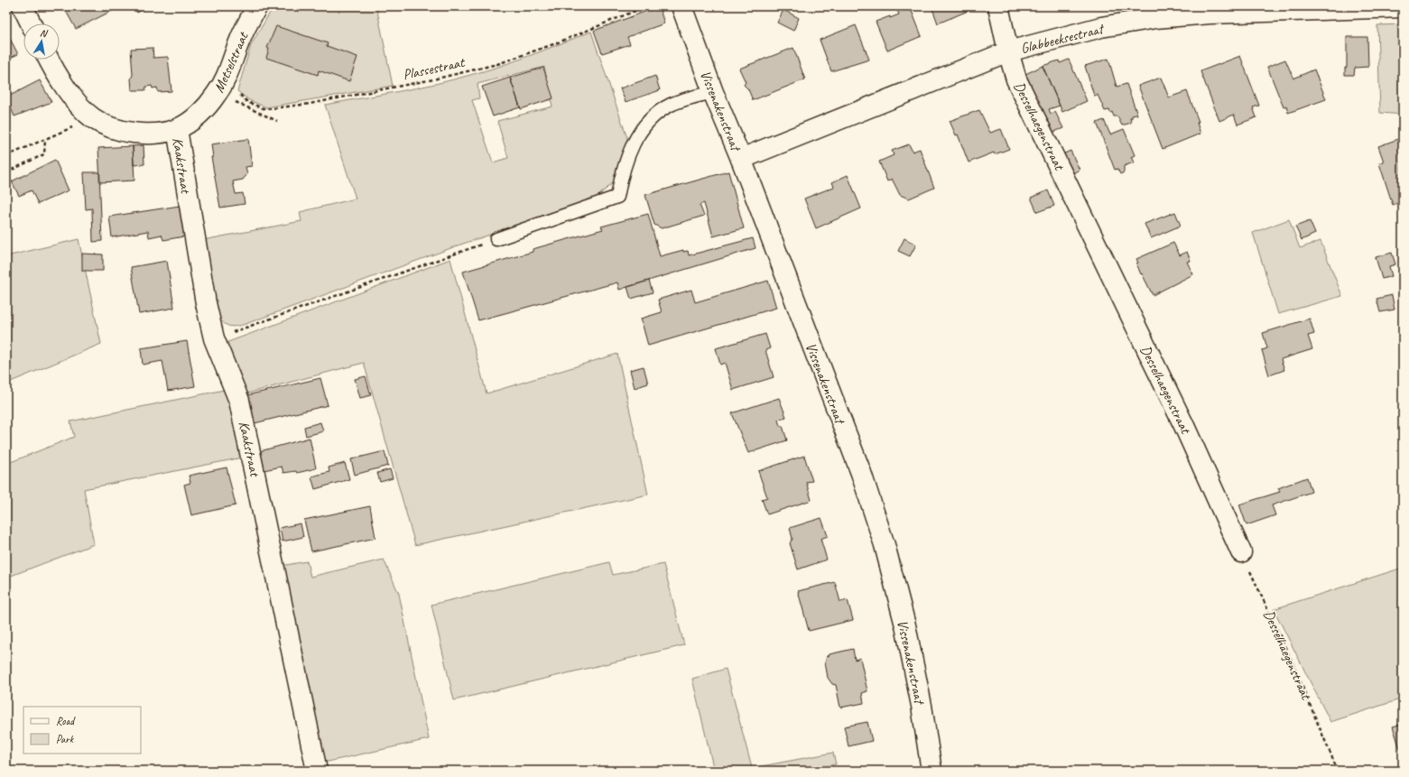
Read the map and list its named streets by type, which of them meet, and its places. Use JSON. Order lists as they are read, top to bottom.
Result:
{
  "streets": {
    "street": [
      "Glabbeeksestraat",
      "Metselstraat",
      "Vissenakenstraat",
      "Desselhaegenstraat",
      "Kaakstraat"
    ],
    "path": ["Plassestraat"]
  },
  "crossings": [
    ["Glabbeeksestraat", "Vissenakenstraat"],
    ["Glabbeeksestraat", "Desselhaegenstraat"],
    ["Metselstraat", "Plassestraat"],
    ["Metselstraat", "Kaakstraat"]
  ],
  "legend": ["Road", "Park"],
  "north": "top"
}
